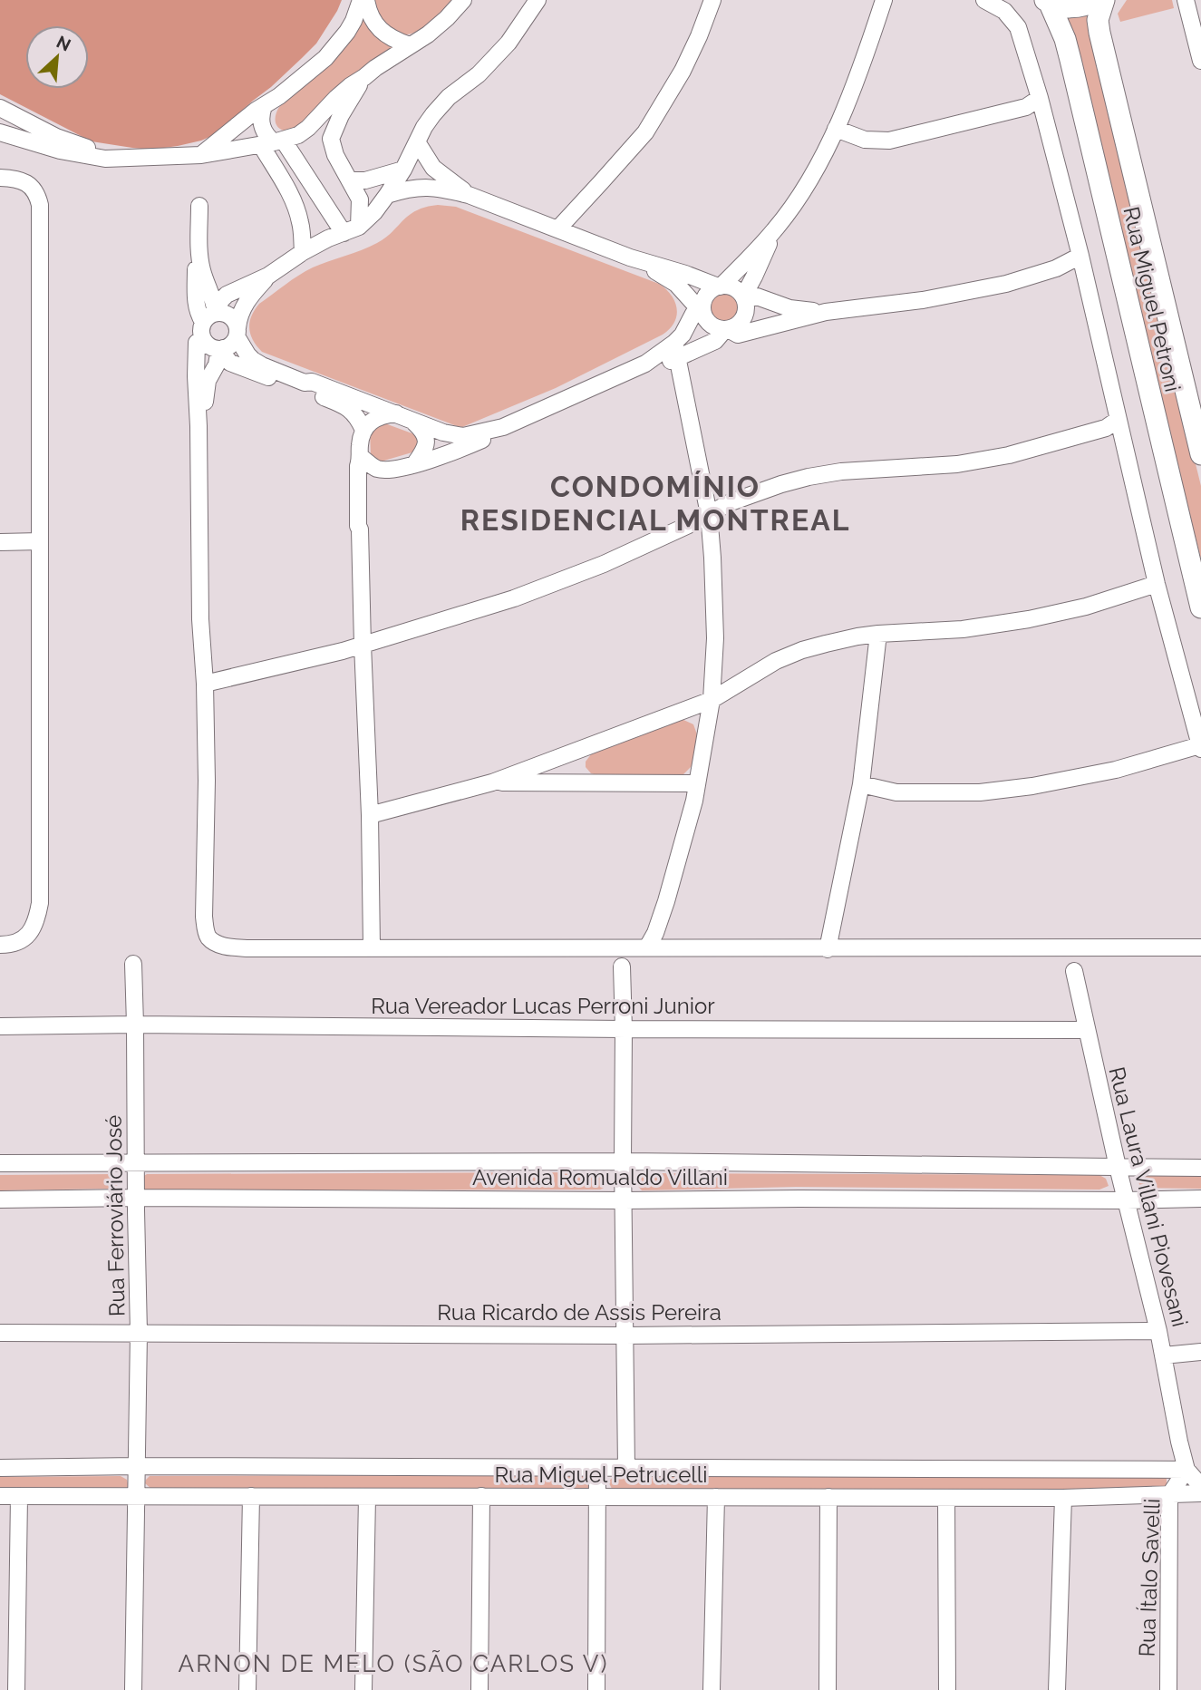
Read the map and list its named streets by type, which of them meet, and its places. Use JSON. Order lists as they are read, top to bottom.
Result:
{
  "streets": {
    "main road": ["Rua Miguel Petroni"],
    "street": [
      "Rua Vereador Lucas Perroni Junior",
      "Avenida Romualdo Villani",
      "Rua Laura Villani Piovesani",
      "Rua Ferroviário José",
      "Rua Ricardo de Assis Pereira",
      "Rua Miguel Petrucelli",
      "Rua Ítalo Savelli"
    ]
  },
  "crossings": [
    ["Rua Vereador Lucas Perroni Junior", "Rua Laura Villani Piovesani"],
    ["Rua Vereador Lucas Perroni Junior", "Rua Ferroviário José"],
    ["Avenida Romualdo Villani", "Rua Laura Villani Piovesani"],
    ["Avenida Romualdo Villani", "Rua Ferroviário José"],
    ["Rua Laura Villani Piovesani", "Rua Ricardo de Assis Pereira"],
    ["Rua Laura Villani Piovesani", "Rua Miguel Petrucelli"],
    ["Rua Laura Villani Piovesani", "Rua Ítalo Savelli"],
    ["Rua Ferroviário José", "Rua Ricardo de Assis Pereira"],
    ["Rua Ferroviário José", "Rua Miguel Petrucelli"],
    ["Rua Miguel Petrucelli", "Rua Ítalo Savelli"]
  ],
  "districts": ["CONDOMÍNIO RESIDENCIAL MONTREAL", "ARNON DE MELO (SÃO CARLOS V)"],
  "north": "top right"
}
